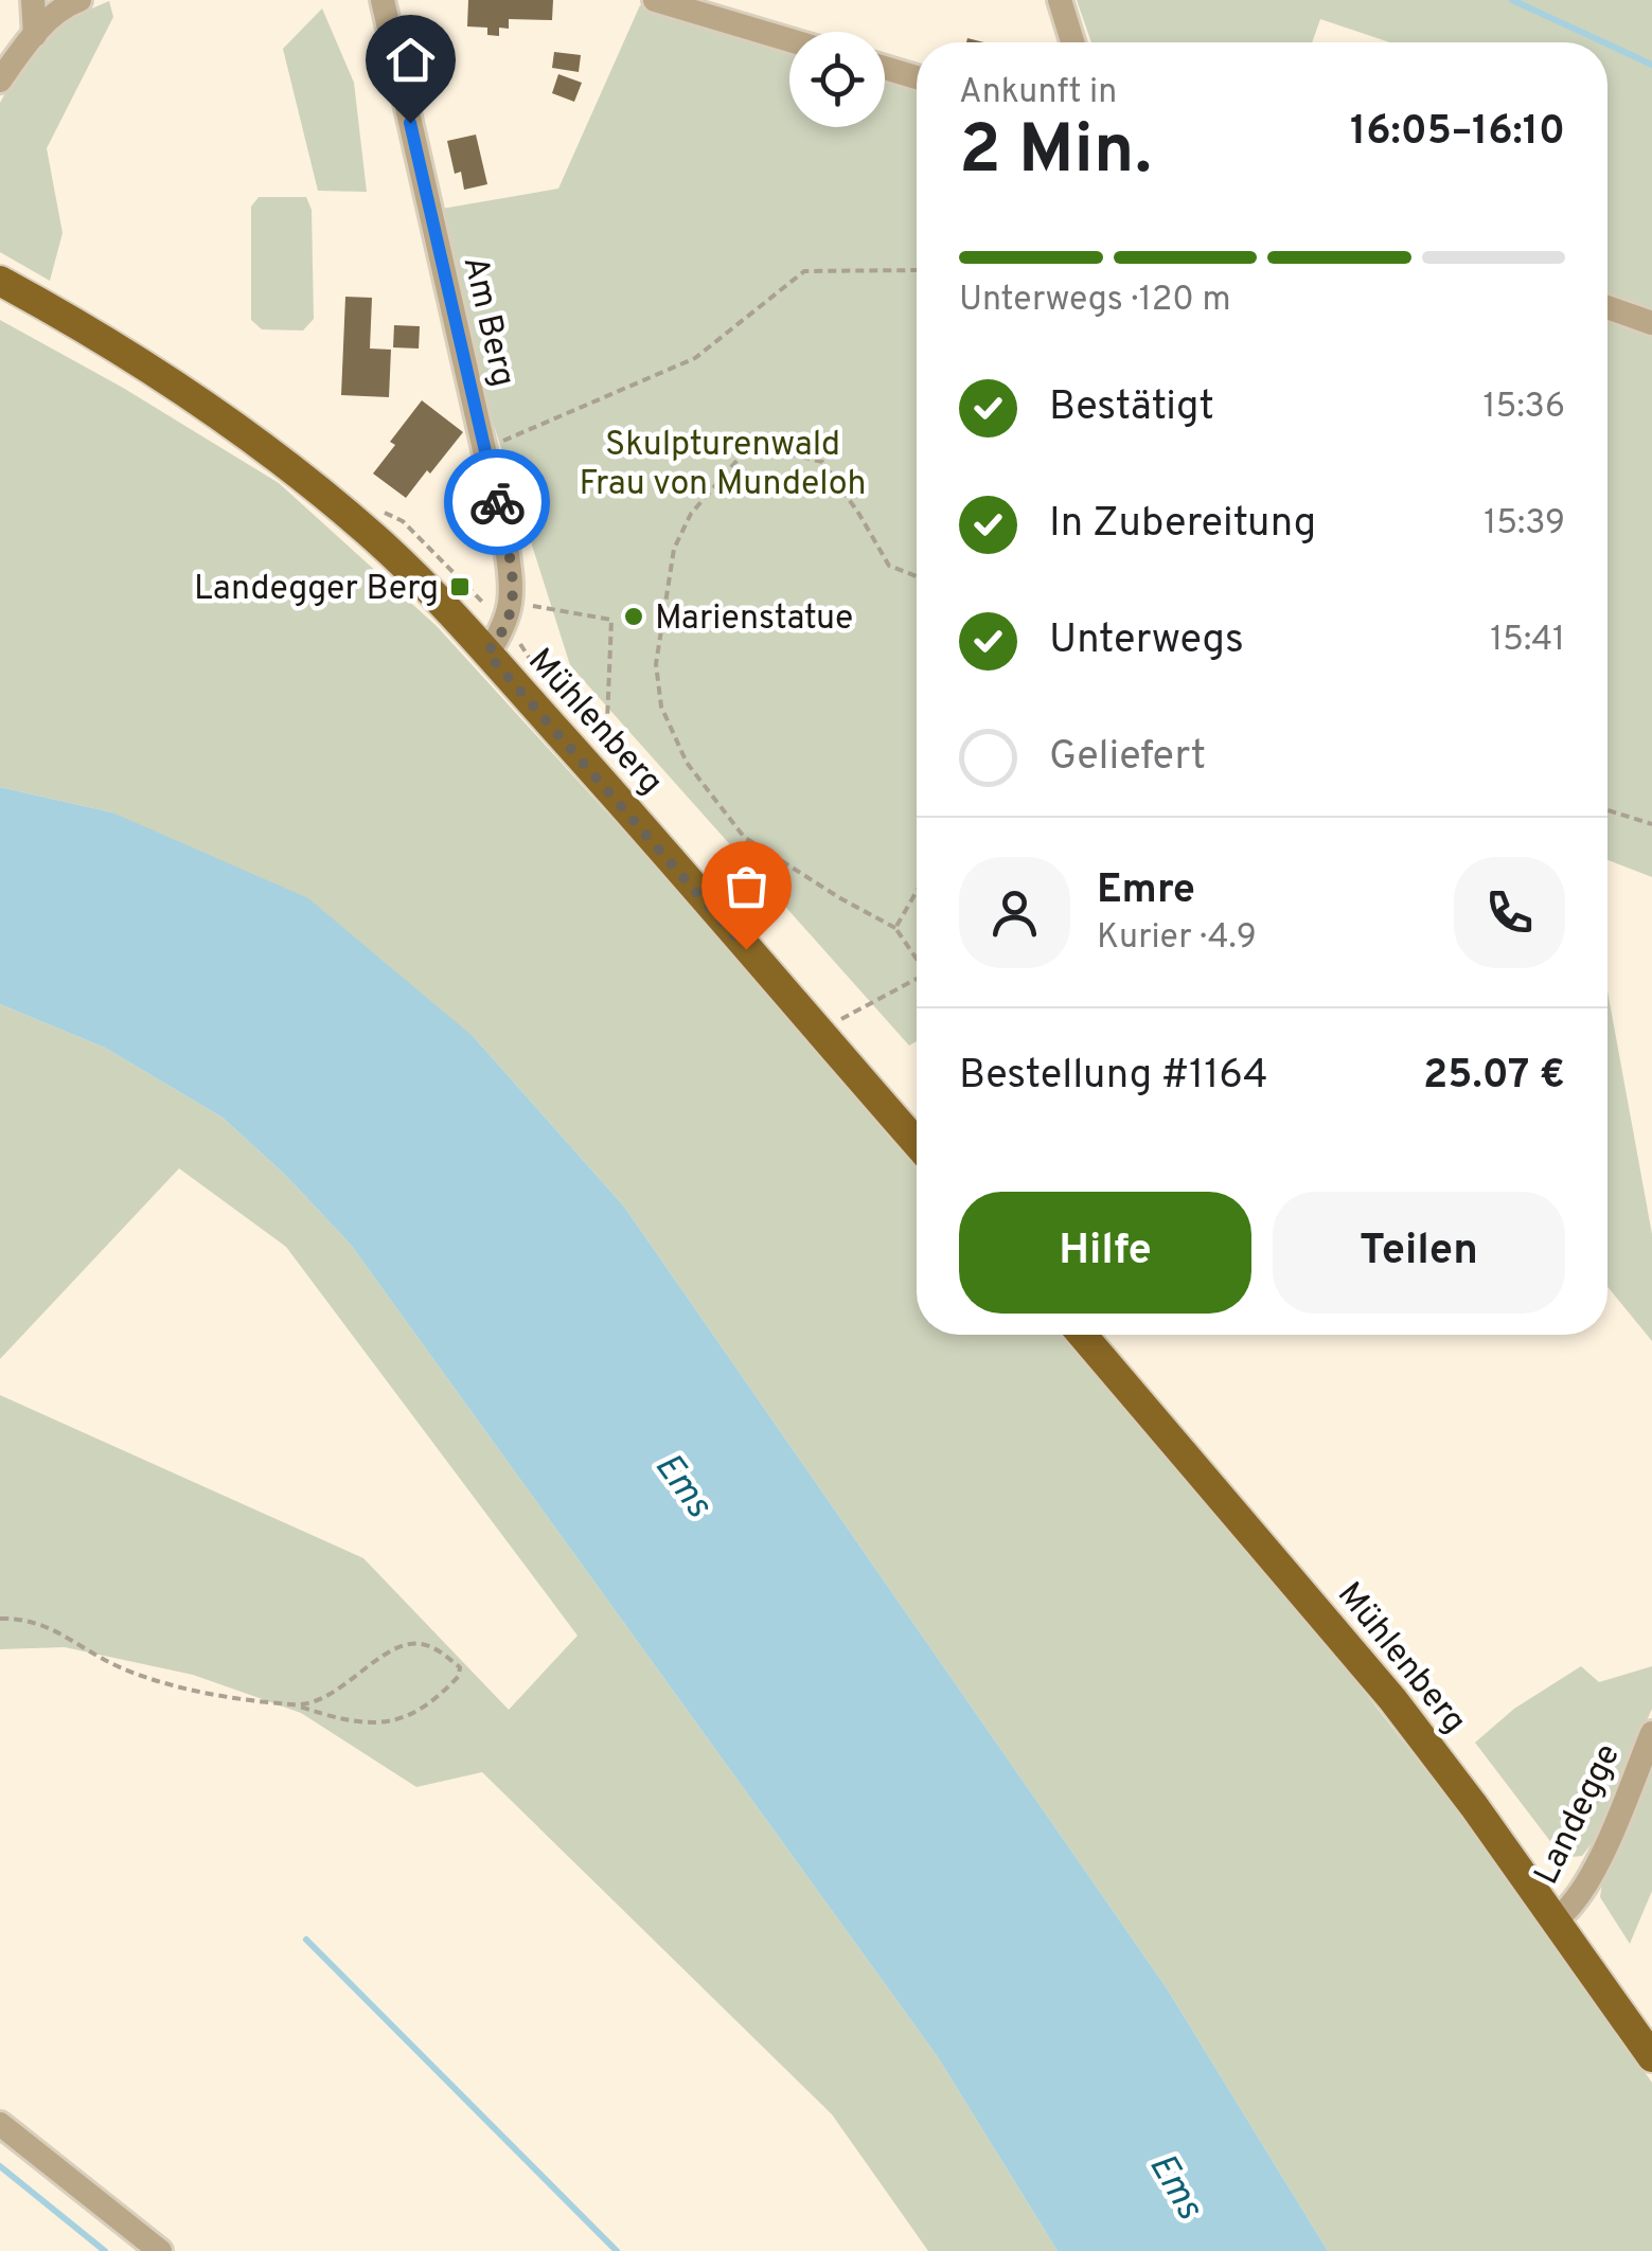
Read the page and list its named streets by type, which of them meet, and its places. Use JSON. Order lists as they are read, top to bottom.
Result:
{
  "streets": {
    "main road": ["Mühlenberg"],
    "street": ["Am Berg", "Landegge"]
  },
  "crossings": [
    ["Am Berg", "Mühlenberg"],
    ["Mühlenberg", "Landegge"]
  ],
  "water": ["Ems"],
  "parks": ["Skulpturenwald Frau von Mundeloh"],
  "places": {
    "transit": ["Landegger Berg"],
    "other": ["Marienstatue"]
  },
  "page": {
    "heading": ["2 Min.", "Ankunft in", "16:05–16:10"],
    "panel": [
      "Emre",
      "Kurier · 4.9",
      "Bestellung #1164",
      "25.07 €"
    ],
    "bar": "Unterwegs · 120 m",
    "list": [
      ["Bestätigt", "15:36"],
      ["In Zubereitung", "15:39"],
      ["Unterwegs", "15:41"],
      "Geliefert"
    ],
    "buttons": ["Hilfe", "Teilen"]
  }
}
